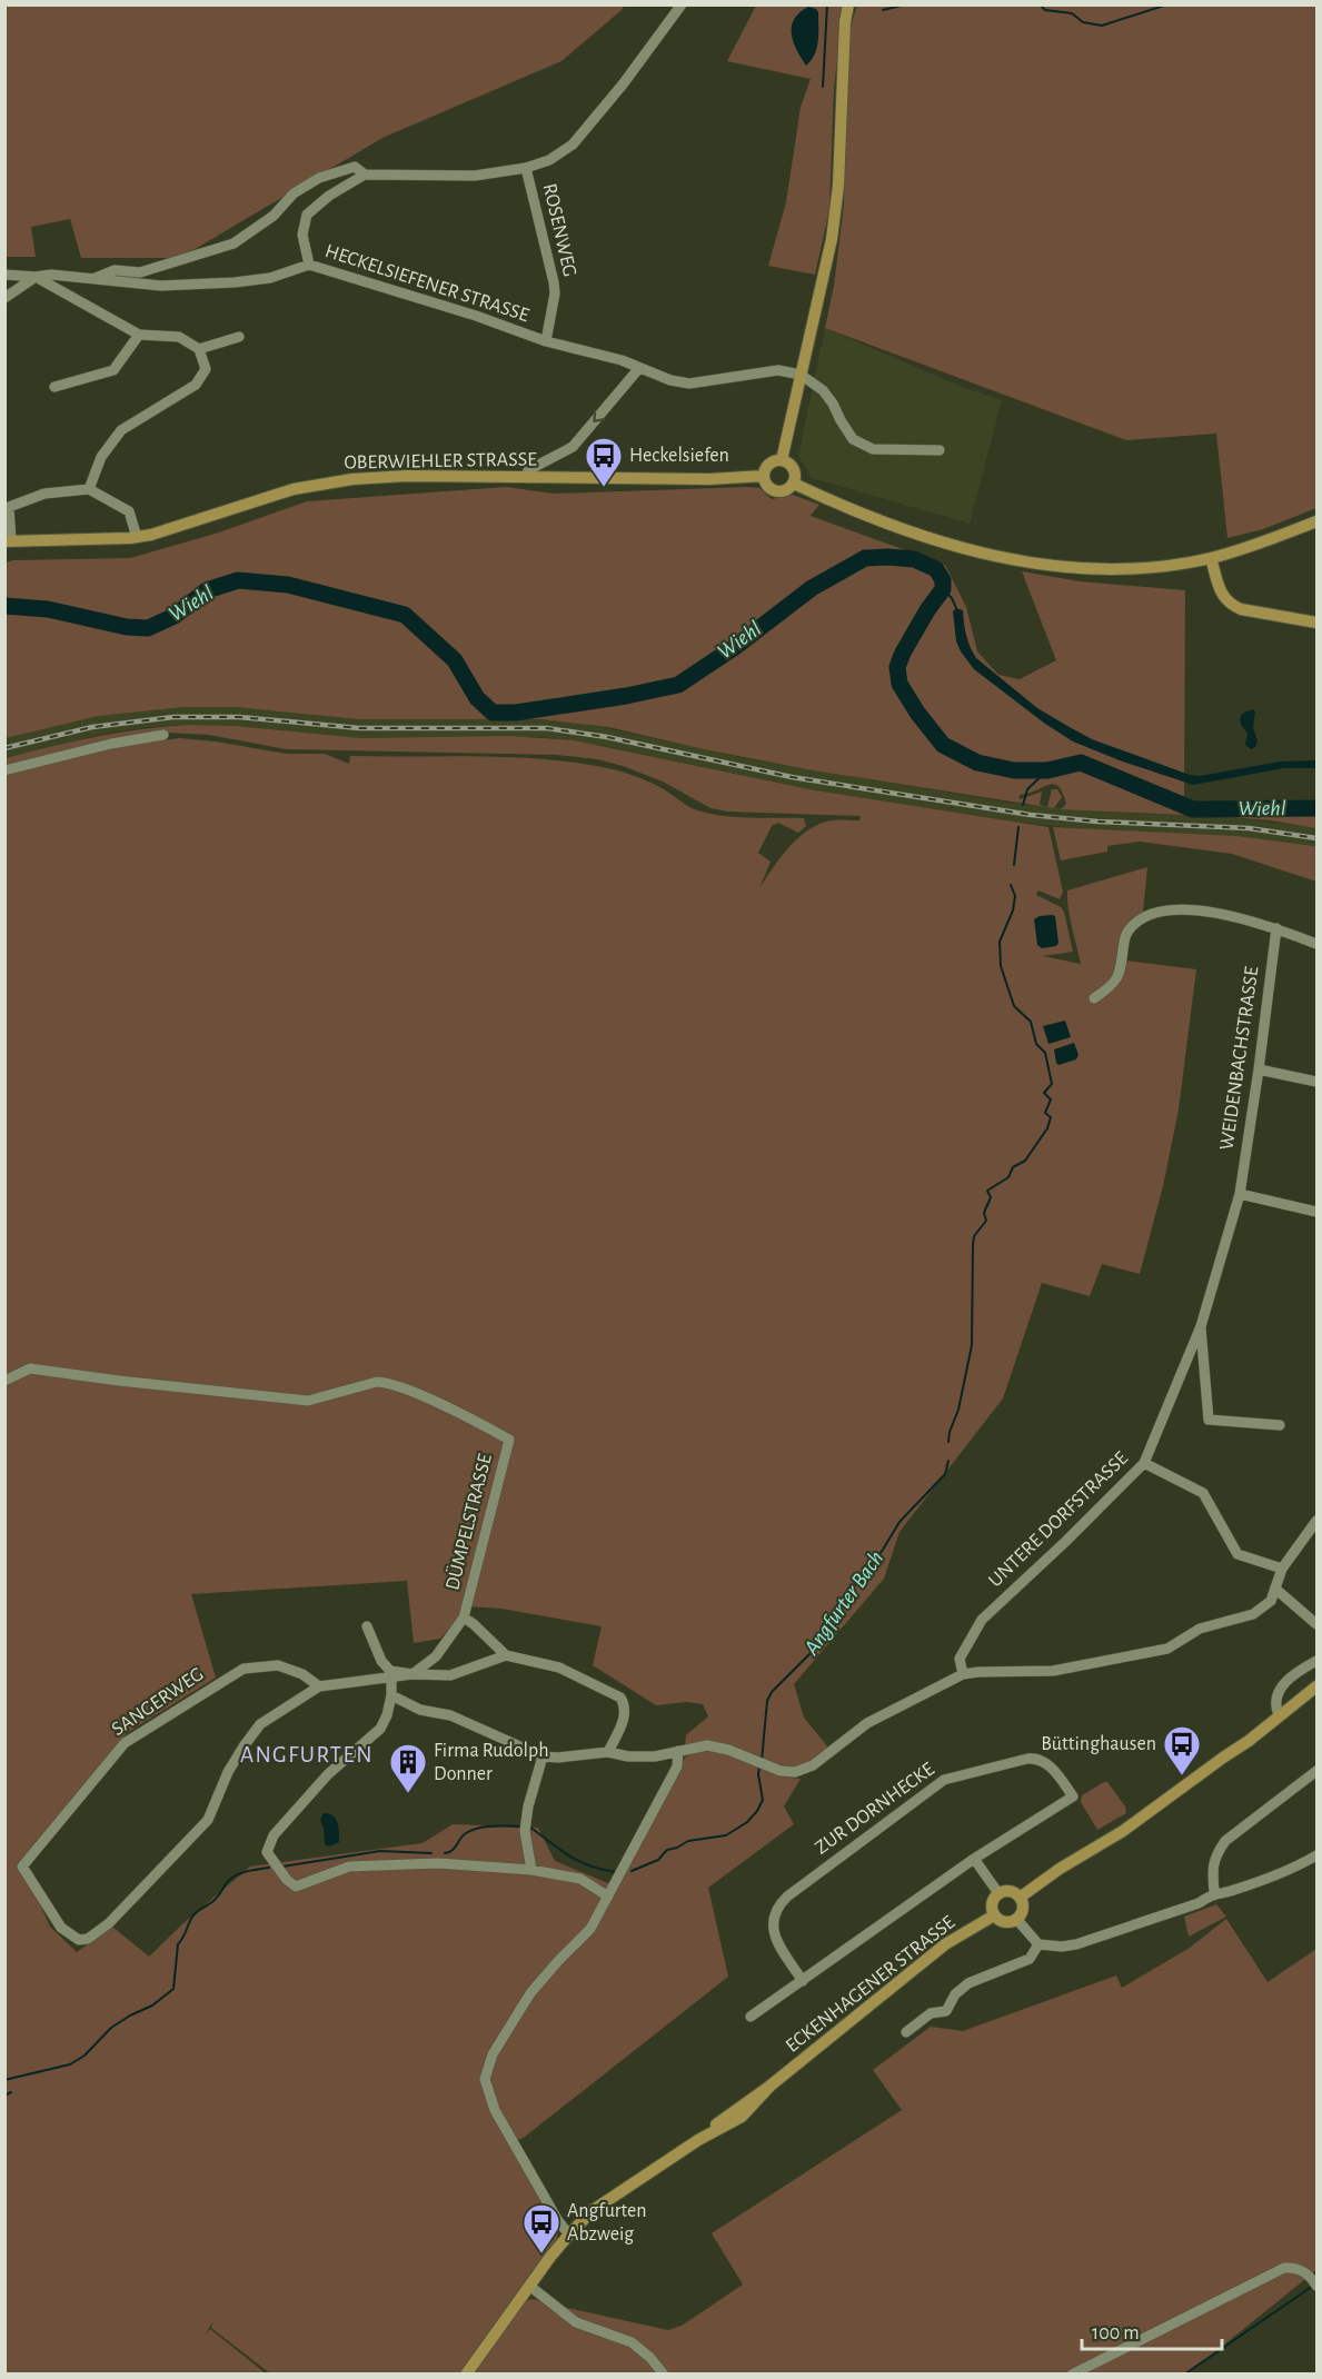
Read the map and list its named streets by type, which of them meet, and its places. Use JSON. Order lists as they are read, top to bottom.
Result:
{
  "streets": {
    "main road": ["OBERWIEHLER STRASSE", "ECKENHAGENER STRASSE"],
    "street": [
      "ROSENWEG",
      "HECKELSIEFENER STRASSE",
      "WEIDENBACHSTRASSE",
      "UNTERE DORFSTRASSE",
      "DÜMPELSTRASSE",
      "SANGERWEG",
      "ZUR DORNHECKE"
    ]
  },
  "crossings": [
    ["ROSENWEG", "HECKELSIEFENER STRASSE"],
    ["WEIDENBACHSTRASSE", "UNTERE DORFSTRASSE"]
  ],
  "districts": ["ANGFURTEN"],
  "water": ["Wiehl", "Angfurter Bach"],
  "places": {
    "bus stop": ["Heckelsiefen", "Büttinghausen", "Angfurten Abzweig"],
    "building": ["Firma Rudolph Donner"]
  },
  "scale_bar": "100 m"
}
